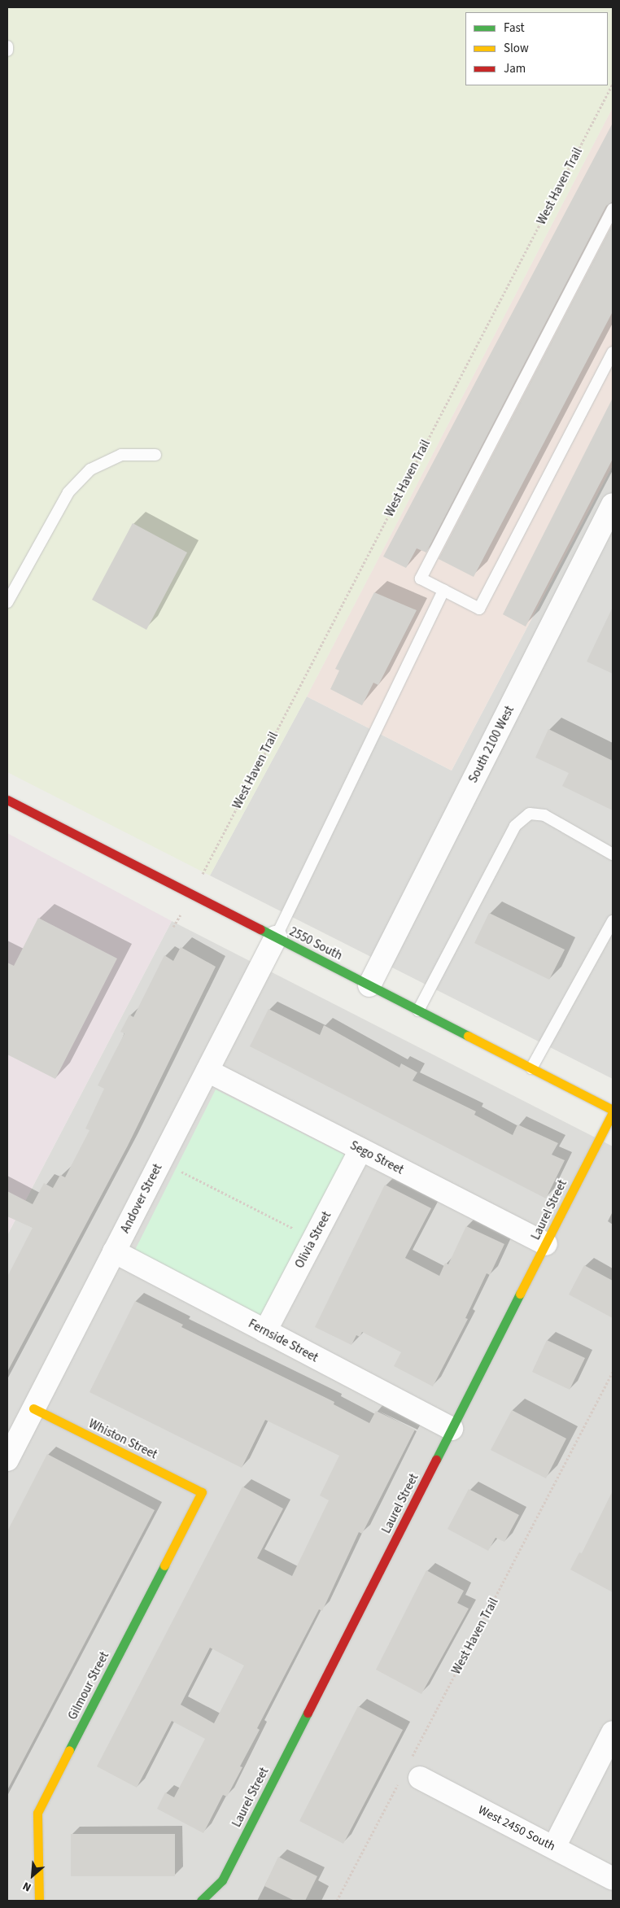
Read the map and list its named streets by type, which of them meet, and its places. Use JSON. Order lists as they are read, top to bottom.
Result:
{
  "streets": {
    "street": [
      "South 2100 West",
      "2550 South",
      "Sego Street",
      "Andover Street",
      "Laurel Street",
      "Olivia Street",
      "Fernside Street",
      "Whiston Street",
      "Gilmour Street",
      "West 2450 South"
    ],
    "path": ["West Haven Trail"]
  },
  "crossings": [
    ["South 2100 West", "2550 South"],
    ["2550 South", "Andover Street"],
    ["2550 South", "Laurel Street"],
    ["Sego Street", "Andover Street"],
    ["Sego Street", "Laurel Street"],
    ["Sego Street", "Olivia Street"],
    ["Andover Street", "Fernside Street"],
    ["Andover Street", "Whiston Street"],
    ["Laurel Street", "Fernside Street"],
    ["Olivia Street", "Fernside Street"],
    ["Whiston Street", "Gilmour Street"]
  ],
  "legend": ["Fast", "Slow", "Jam"],
  "north": "bottom left"
}
